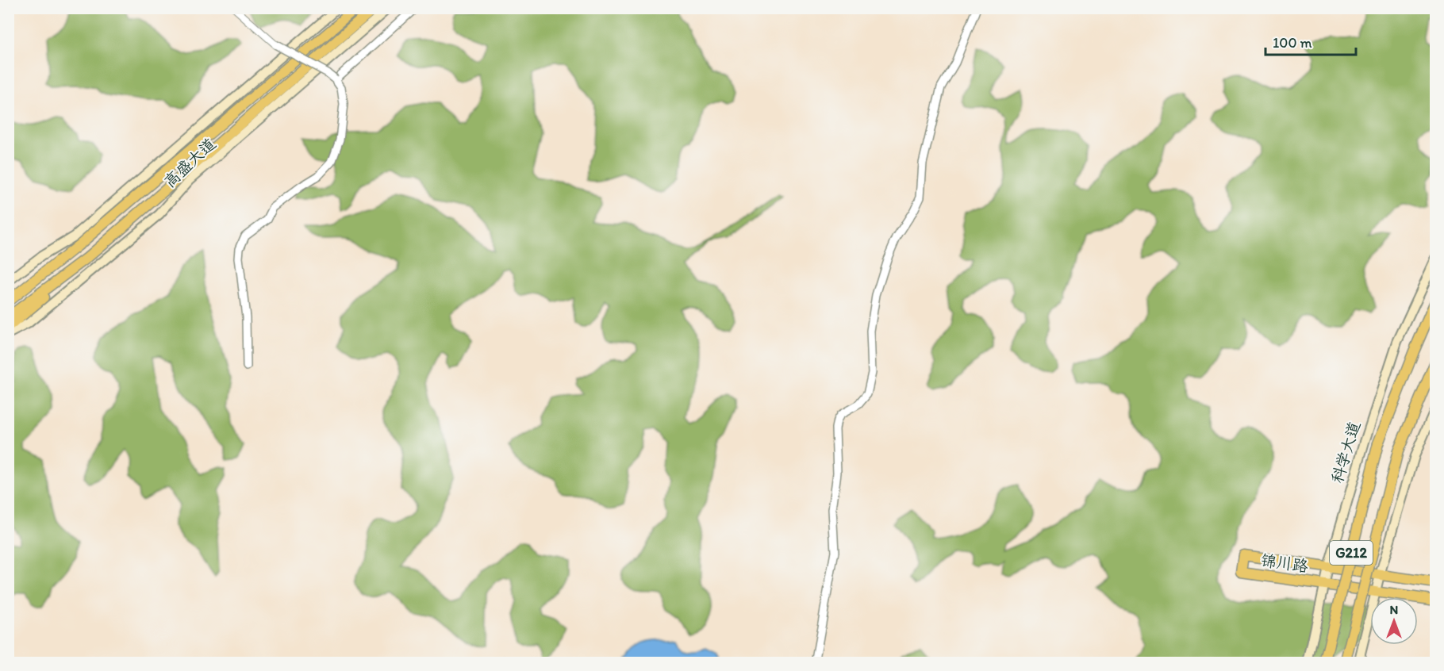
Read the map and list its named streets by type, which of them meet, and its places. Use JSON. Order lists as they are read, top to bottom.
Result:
{
  "streets": {
    "main road": [
      "高盛大道",
      "科学大道",
      "G212",
      "锦川路"
    ]
  },
  "crossings": [
    ["科学大道", "锦川路"]
  ],
  "scale_bar": "100 m",
  "north": "top"
}
